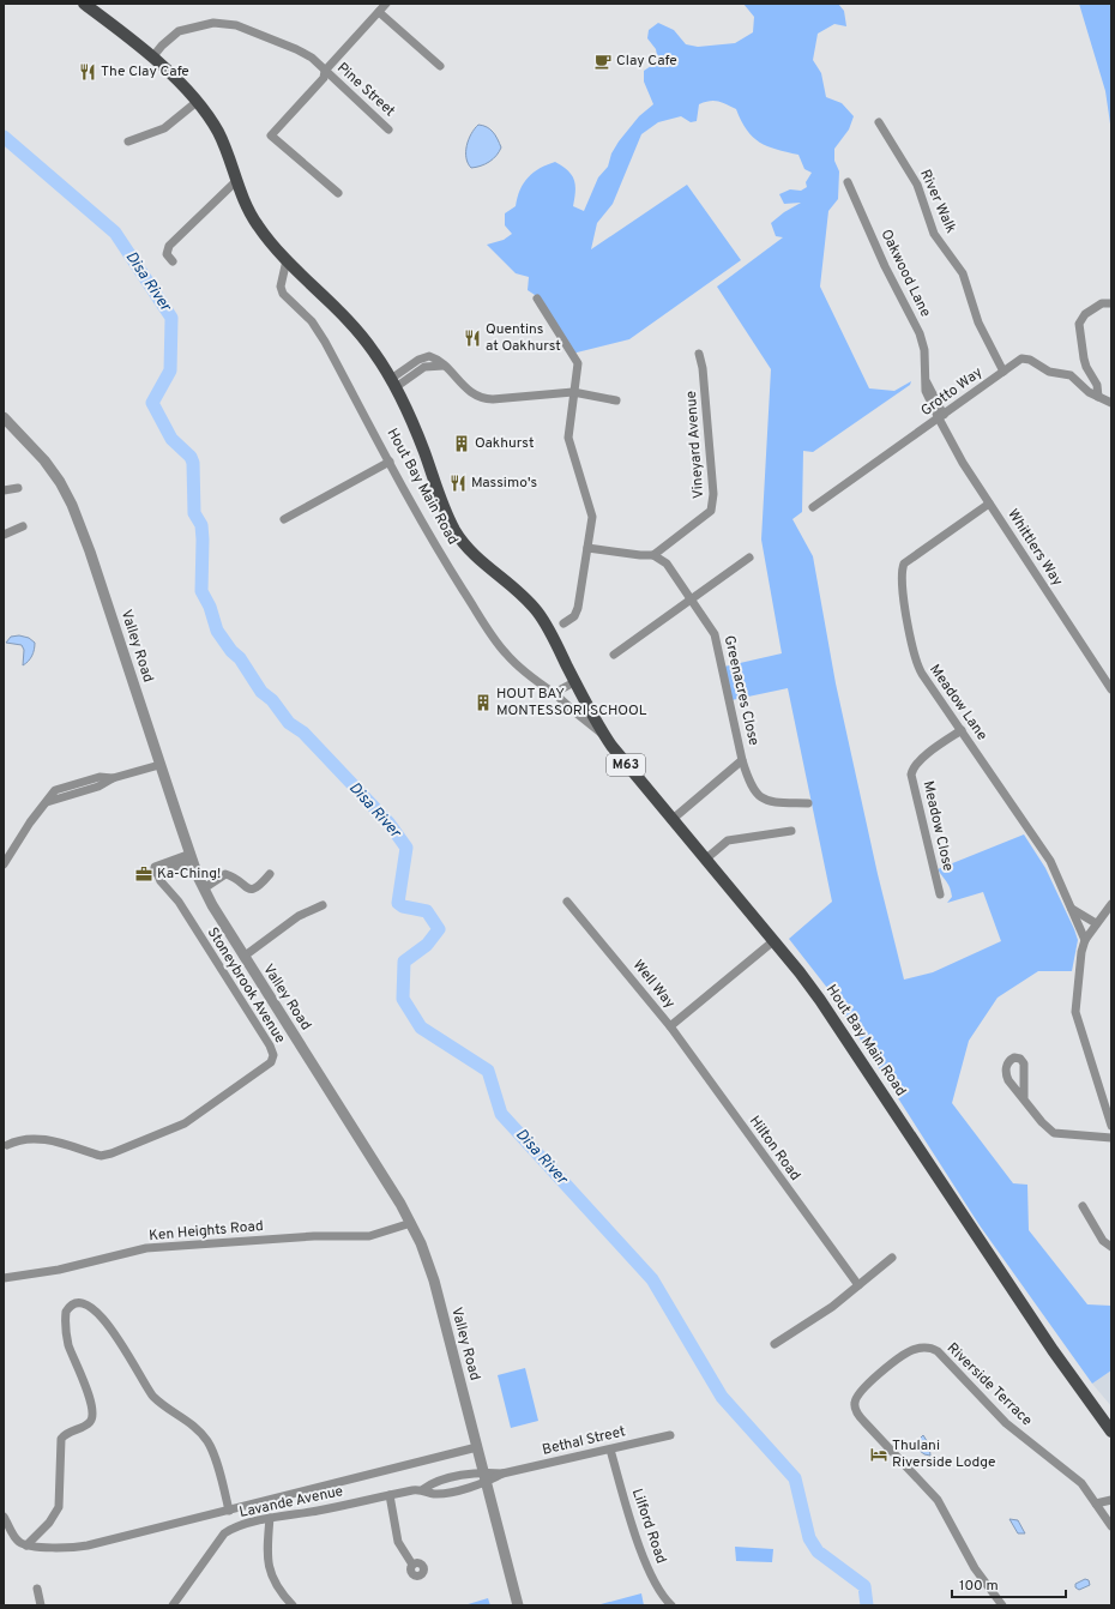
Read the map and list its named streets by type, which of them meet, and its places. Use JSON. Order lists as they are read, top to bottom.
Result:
{
  "streets": {
    "main road": ["Hout Bay Main Road", "M63"],
    "street": [
      "Pine Street",
      "River Walk",
      "Oakwood Lane",
      "Grotto Way",
      "Vineyard Avenue",
      "Whittlers Way",
      "Valley Road",
      "Greenacres Close",
      "Meadow Lane",
      "Meadow Close",
      "Well Way",
      "Stoneybrook Avenue",
      "Hilton Road",
      "Ken Heights Road",
      "Riverside Terrace",
      "Bethal Street",
      "Lavande Avenue",
      "Lilford Road"
    ]
  },
  "crossings": [
    ["Pine Street", "Hout Bay Main Road"],
    ["River Walk", "Grotto Way"],
    ["Oakwood Lane", "Grotto Way"],
    ["Oakwood Lane", "Whittlers Way"],
    ["Grotto Way", "Whittlers Way"],
    ["Vineyard Avenue", "Greenacres Close"],
    ["Hout Bay Main Road", "Greenacres Close"],
    ["Hout Bay Main Road", "Well Way"],
    ["Whittlers Way", "Meadow Lane"],
    ["Valley Road", "Stoneybrook Avenue"],
    ["Valley Road", "Ken Heights Road"],
    ["Valley Road", "Bethal Street"],
    ["Valley Road", "Lavande Avenue"],
    ["Meadow Lane", "Meadow Close"],
    ["Well Way", "Hilton Road"],
    ["Bethal Street", "Lavande Avenue"],
    ["Bethal Street", "Lilford Road"]
  ],
  "water": ["Disa River"],
  "places": {
    "cafe": ["Clay Cafe"],
    "restaurant": ["The Clay Cafe", "Quentins at Oakhurst", "Massimo's"],
    "building": ["Oakhurst", "HOUT BAY MONTESSORI SCHOOL"],
    "office": ["Ka-Ching!"],
    "hotel": ["Thulani Riverside Lodge"]
  },
  "scale_bar": "100 m"
}
